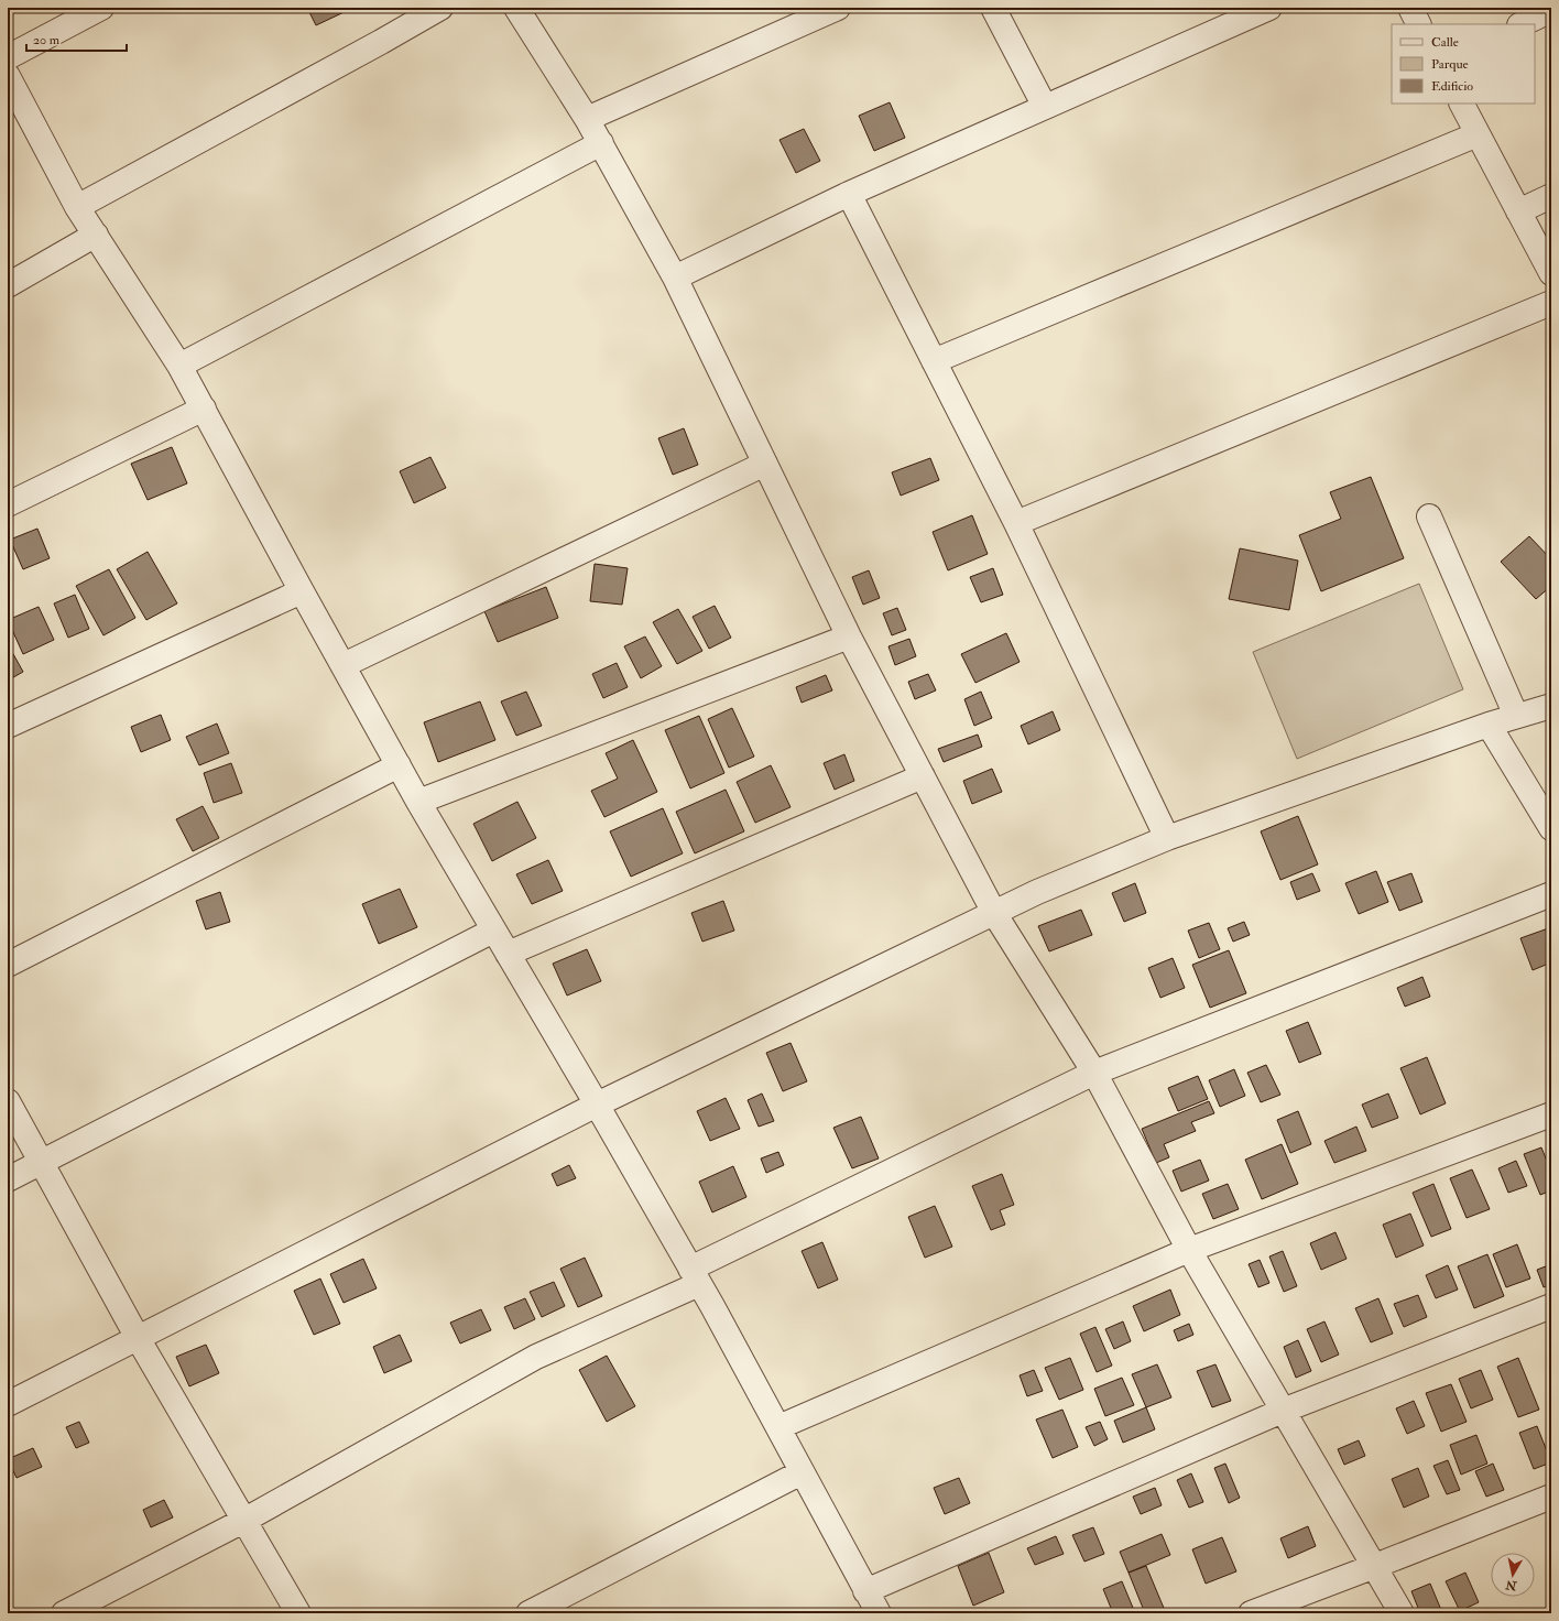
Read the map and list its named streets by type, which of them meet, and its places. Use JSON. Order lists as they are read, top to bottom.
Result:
{
  "legend": ["Calle", "Parque", "Edificio"],
  "scale_bar": "20 m",
  "north": "bottom"
}
